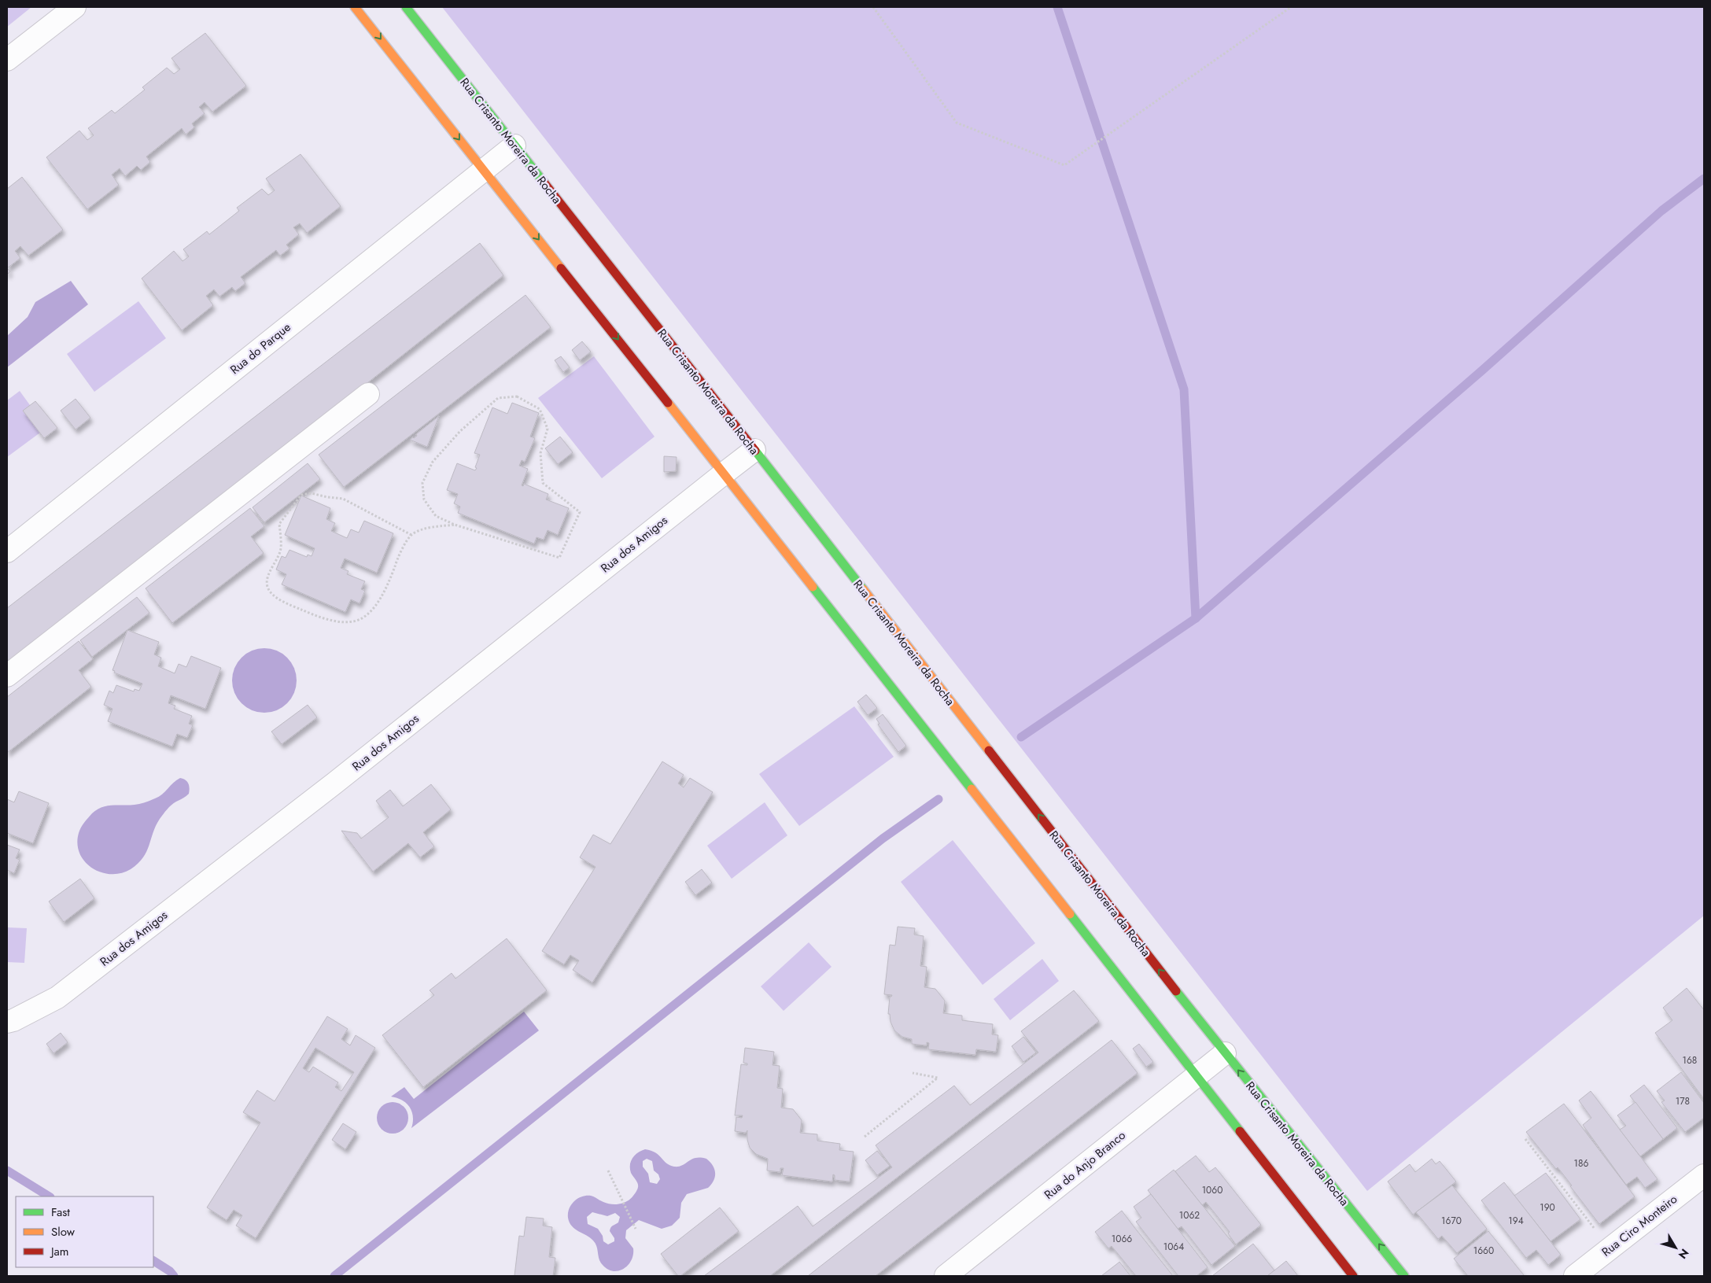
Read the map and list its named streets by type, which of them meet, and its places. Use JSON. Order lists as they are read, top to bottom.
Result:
{
  "streets": {
    "main road": ["Rua Crisanto Moreira da Rocha"],
    "street": [
      "Rua do Parque",
      "Rua dos Amigos",
      "Rua do Anjo Branco",
      "Rua Ciro Monteiro"
    ]
  },
  "crossings": [
    ["Rua Crisanto Moreira da Rocha", "Rua do Parque"],
    ["Rua Crisanto Moreira da Rocha", "Rua dos Amigos"],
    ["Rua Crisanto Moreira da Rocha", "Rua do Anjo Branco"]
  ],
  "house_numbers": [
    "168",
    "178",
    "186",
    "1060",
    "190",
    "1062",
    "1670",
    "194",
    "1066",
    "1064",
    "1660"
  ],
  "legend": ["Fast", "Slow", "Jam"],
  "north": "bottom right"
}
